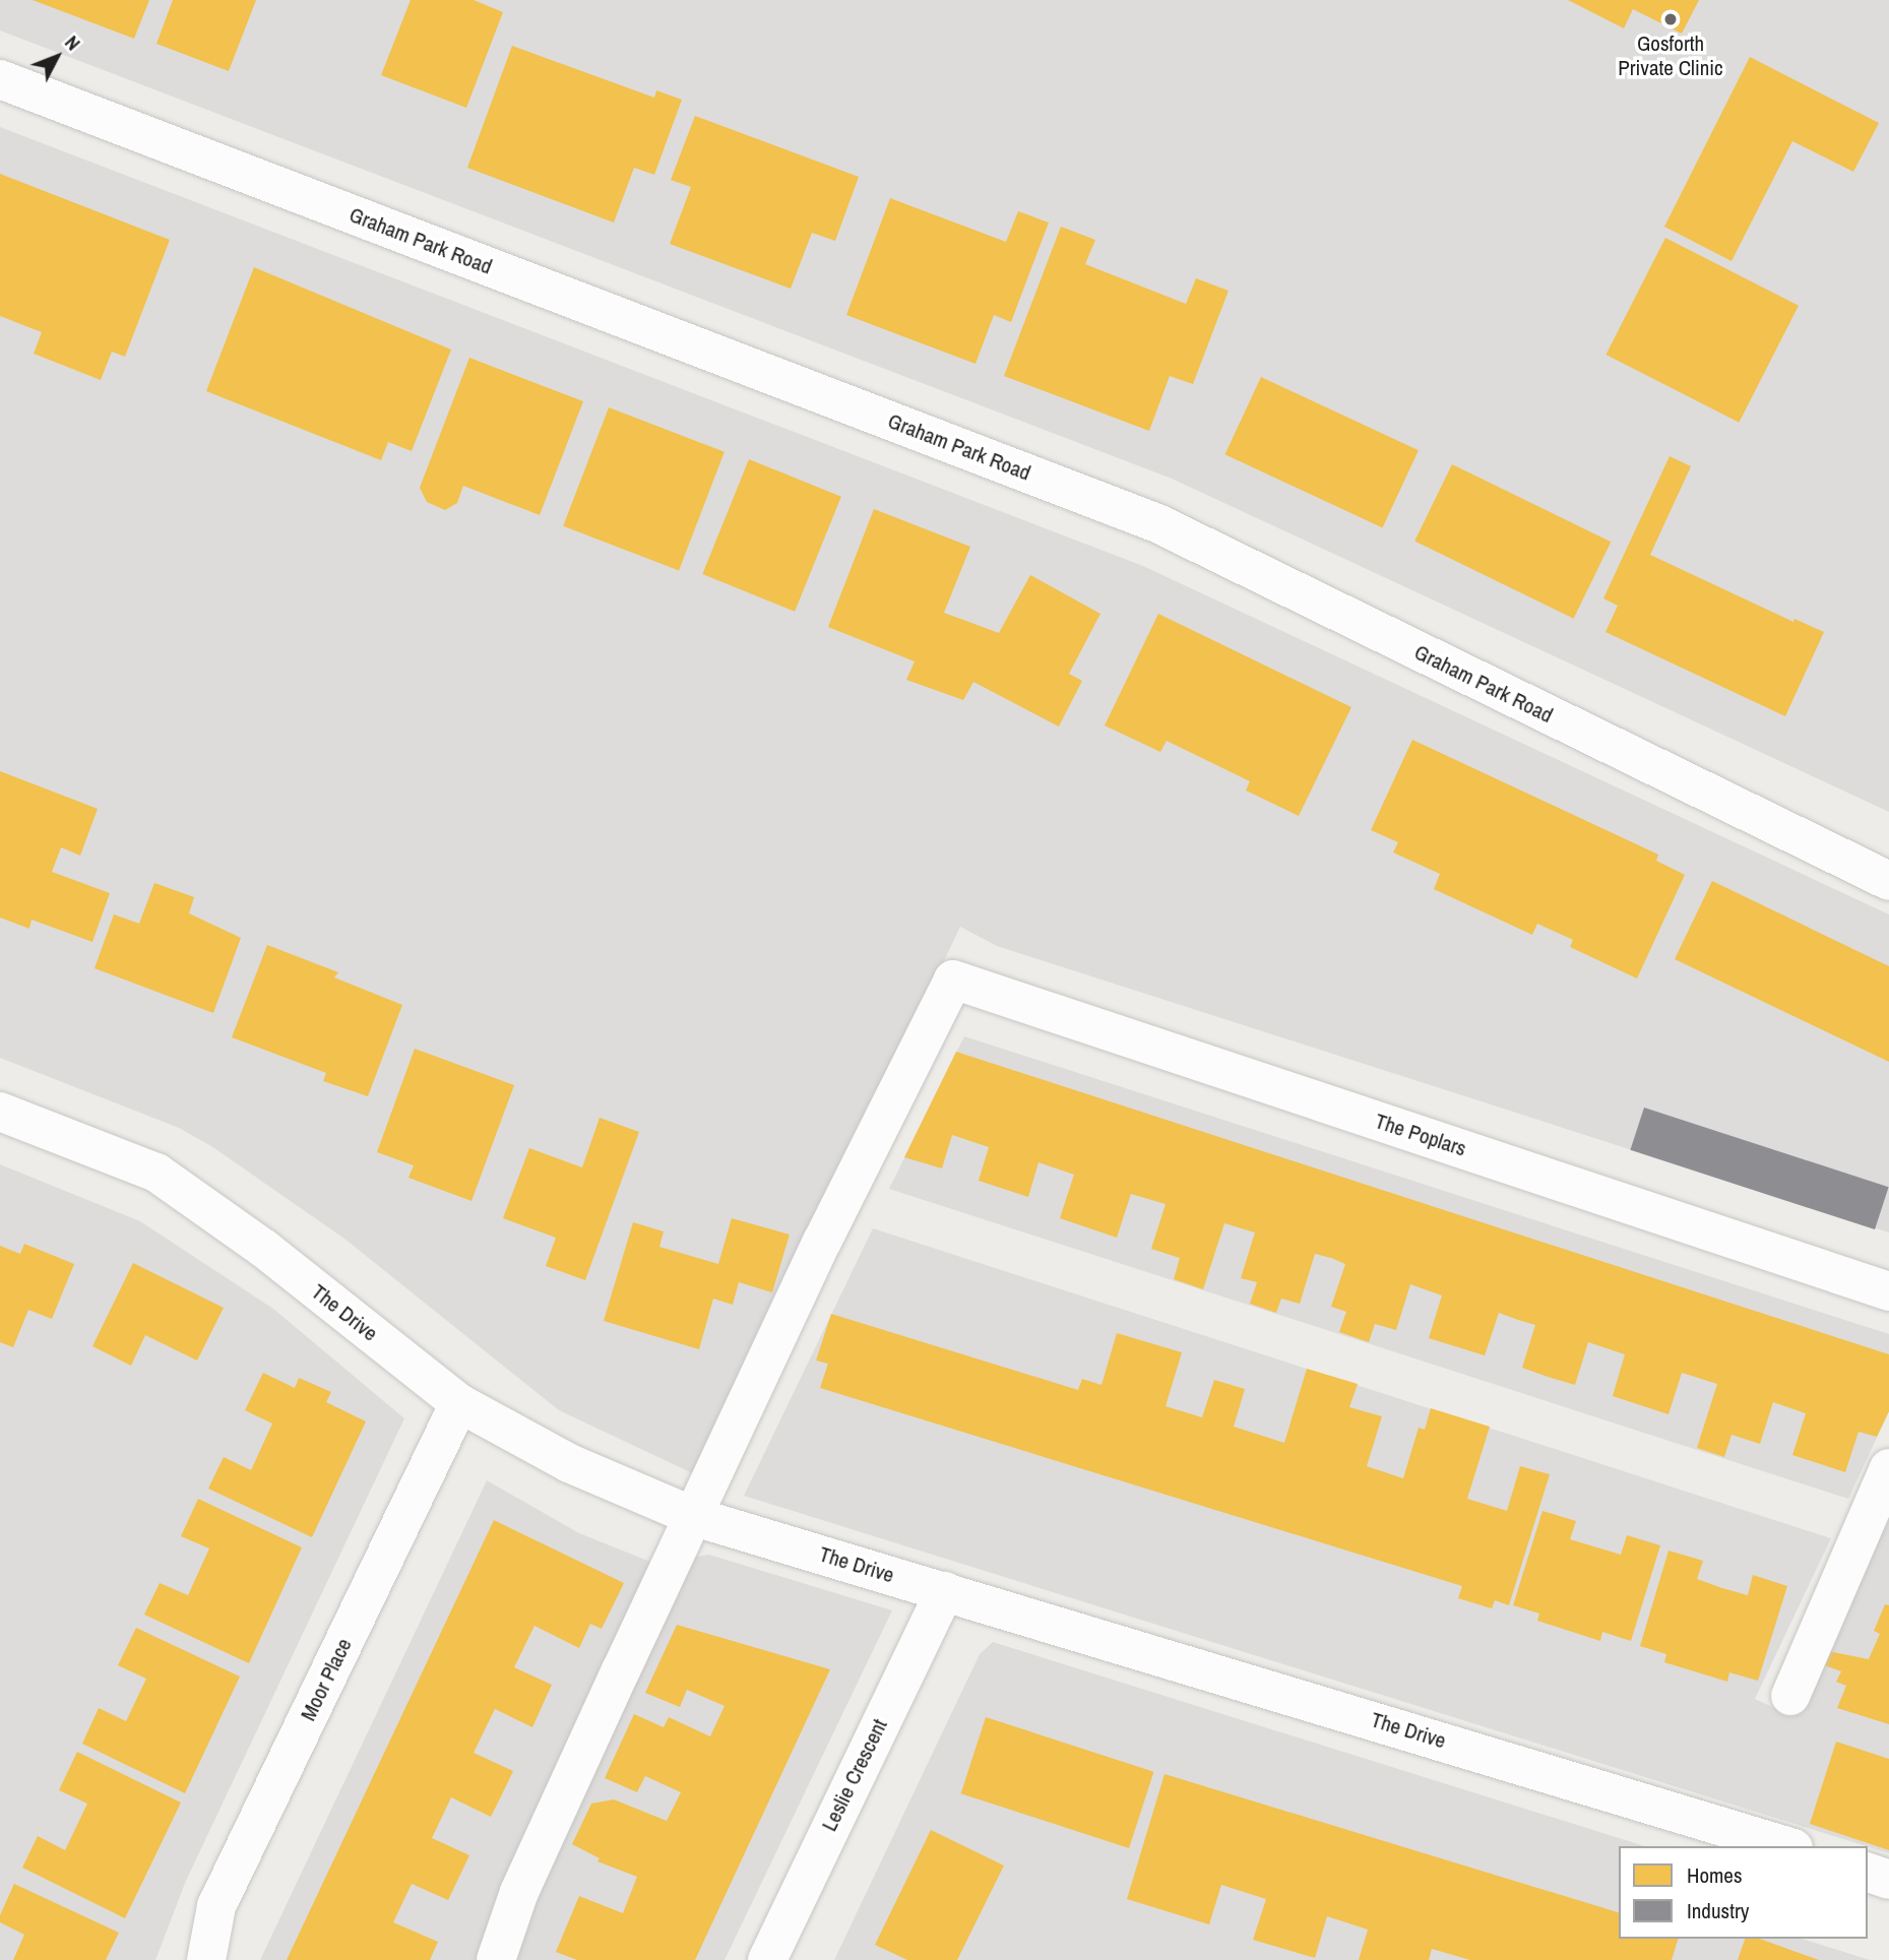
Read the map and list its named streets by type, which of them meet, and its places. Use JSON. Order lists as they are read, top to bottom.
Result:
{
  "streets": {
    "street": [
      "Graham Park Road",
      "The Poplars",
      "The Drive",
      "Moor Place",
      "Leslie Crescent"
    ]
  },
  "crossings": [
    ["The Poplars", "The Drive"],
    ["The Drive", "Moor Place"],
    ["The Drive", "Leslie Crescent"]
  ],
  "places": ["Gosforth Private Clinic"],
  "legend": ["Homes", "Industry"],
  "north": "top right"
}
